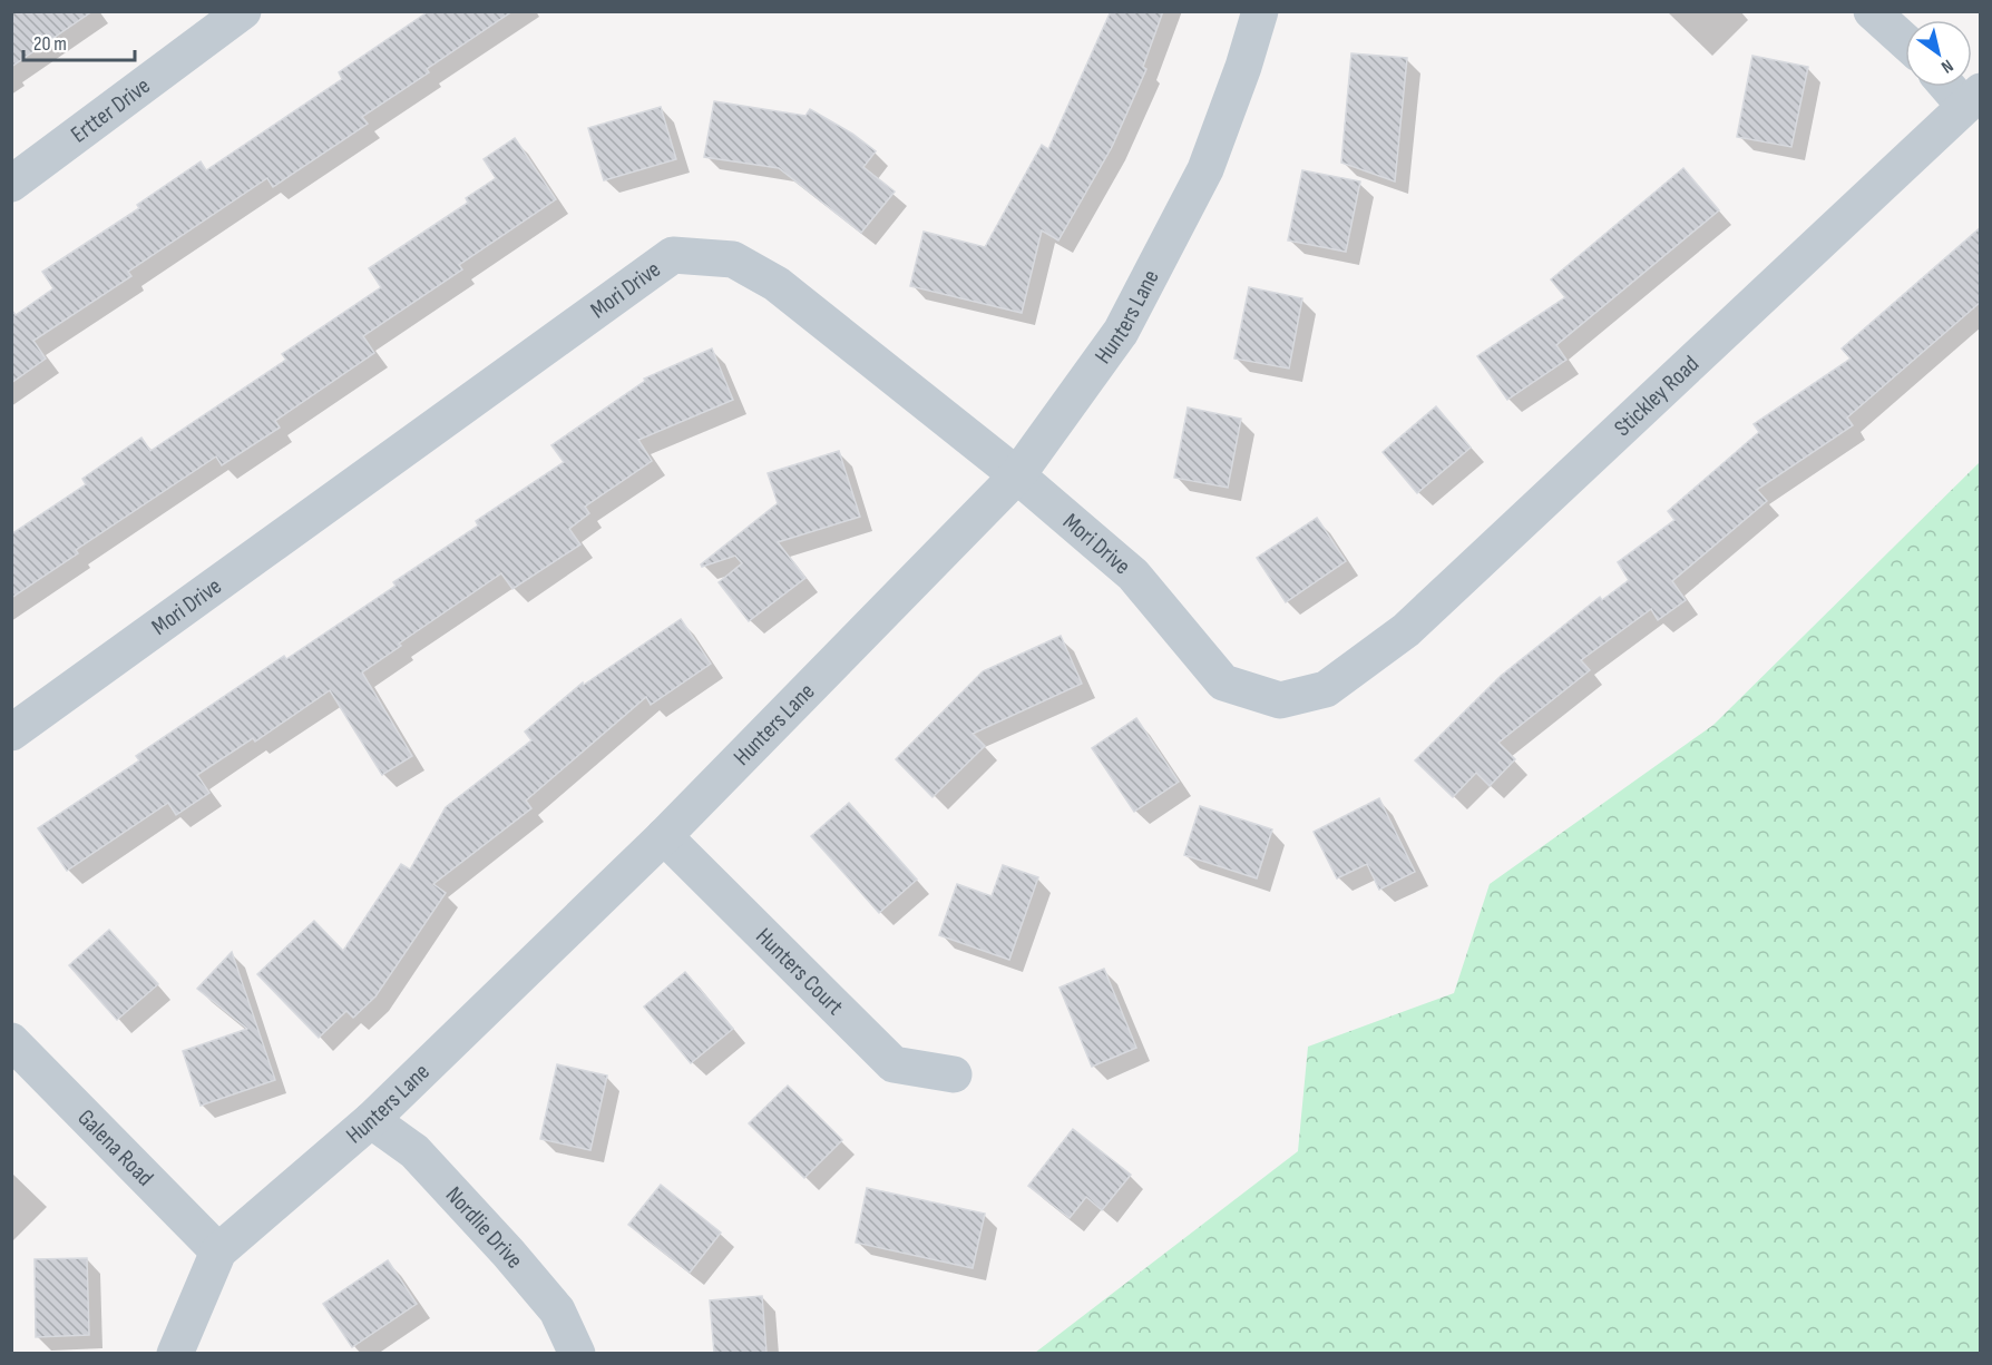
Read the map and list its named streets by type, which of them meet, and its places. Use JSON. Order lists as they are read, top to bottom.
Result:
{
  "streets": {
    "street": [
      "Ertter Drive",
      "Mori Drive",
      "Hunters Lane",
      "Stickley Road",
      "Hunters Court",
      "Galena Road",
      "Nordlie Drive"
    ]
  },
  "crossings": [
    ["Mori Drive", "Hunters Lane"],
    ["Mori Drive", "Stickley Road"],
    ["Hunters Lane", "Hunters Court"],
    ["Hunters Lane", "Galena Road"],
    ["Hunters Lane", "Nordlie Drive"]
  ],
  "scale_bar": "20 m",
  "north": "bottom right"
}
